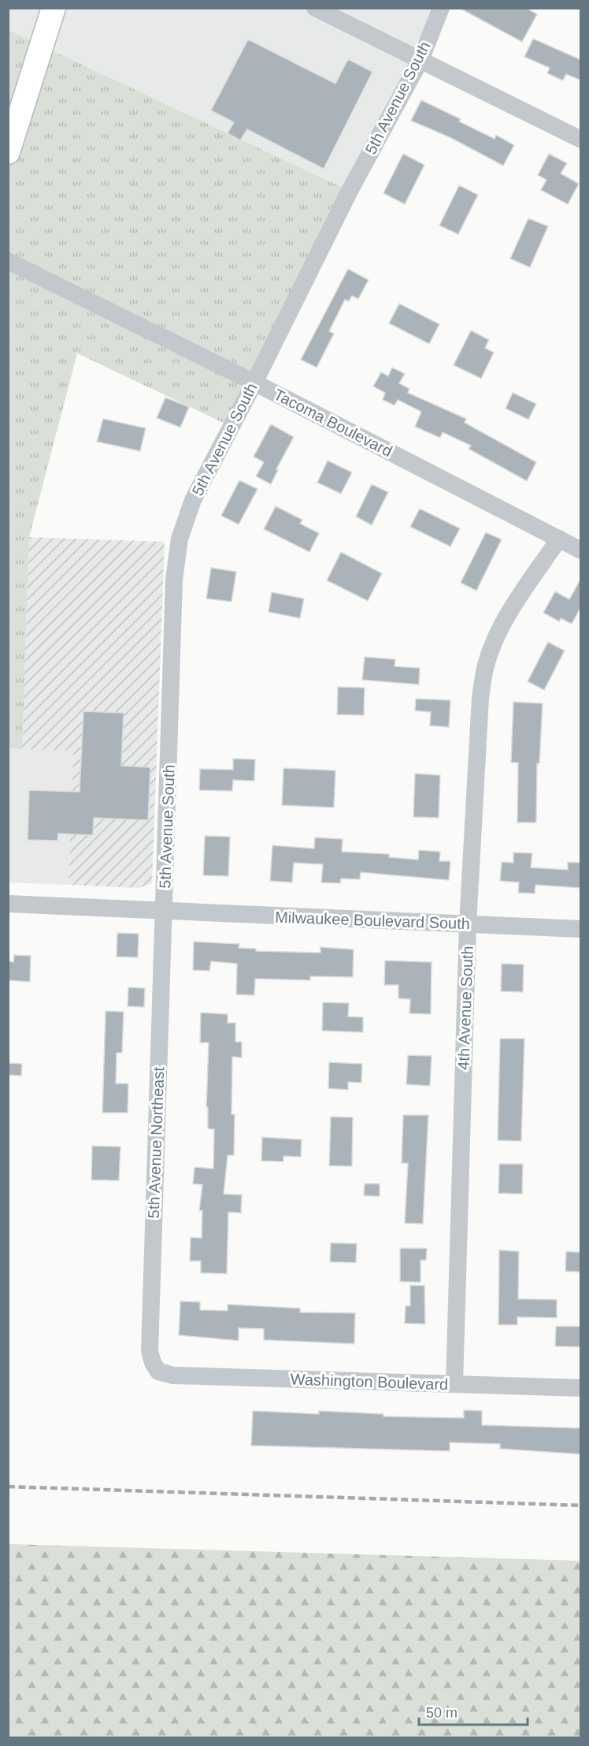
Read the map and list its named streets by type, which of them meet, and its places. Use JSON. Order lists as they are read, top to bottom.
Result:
{
  "streets": {
    "street": [
      "5th Avenue South",
      "Tacoma Boulevard",
      "Milwaukee Boulevard South",
      "4th Avenue South",
      "5th Avenue Northeast",
      "Washington Boulevard"
    ]
  },
  "crossings": [
    ["5th Avenue South", "Tacoma Boulevard"],
    ["5th Avenue South", "Milwaukee Boulevard South"],
    ["5th Avenue South", "5th Avenue Northeast"],
    ["Tacoma Boulevard", "4th Avenue South"],
    ["Milwaukee Boulevard South", "4th Avenue South"],
    ["Milwaukee Boulevard South", "5th Avenue Northeast"],
    ["4th Avenue South", "Washington Boulevard"],
    ["5th Avenue Northeast", "Washington Boulevard"]
  ],
  "scale_bar": "50 m"
}
